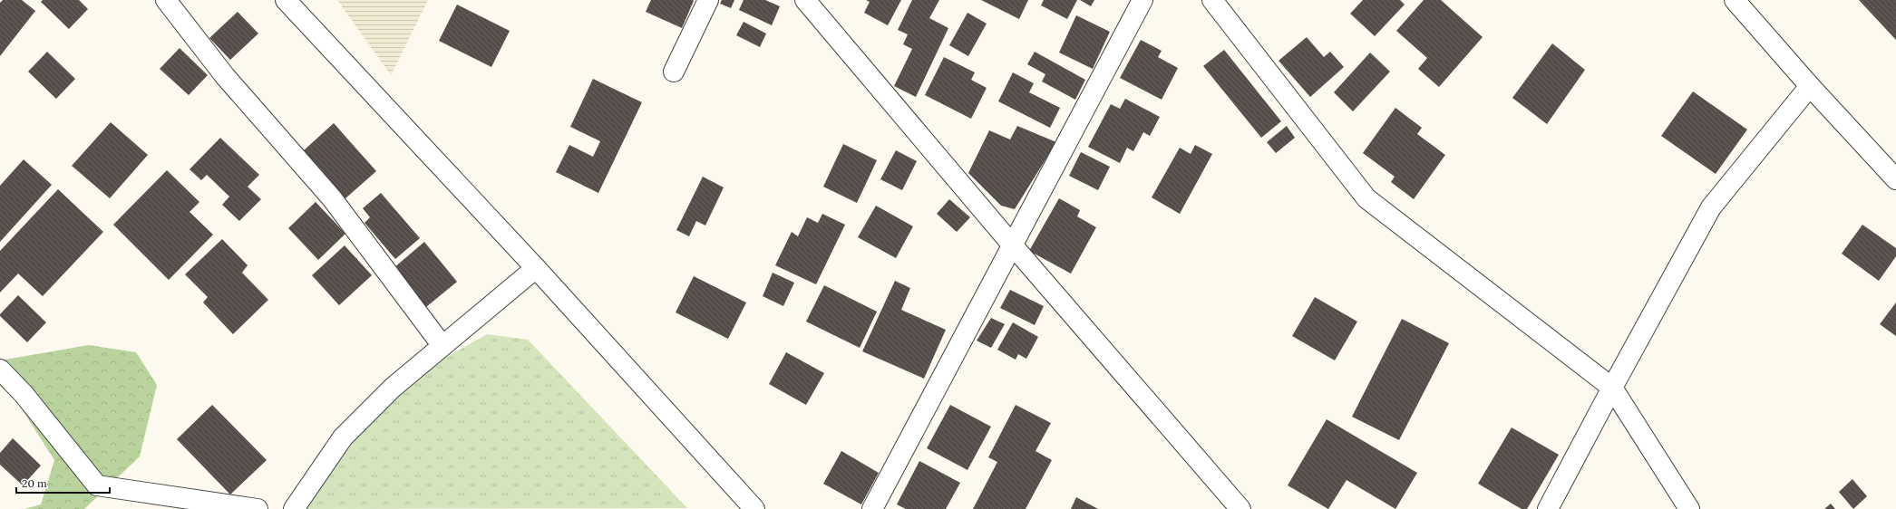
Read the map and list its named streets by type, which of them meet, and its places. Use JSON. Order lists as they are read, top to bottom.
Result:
{
  "scale_bar": "20 m"
}
